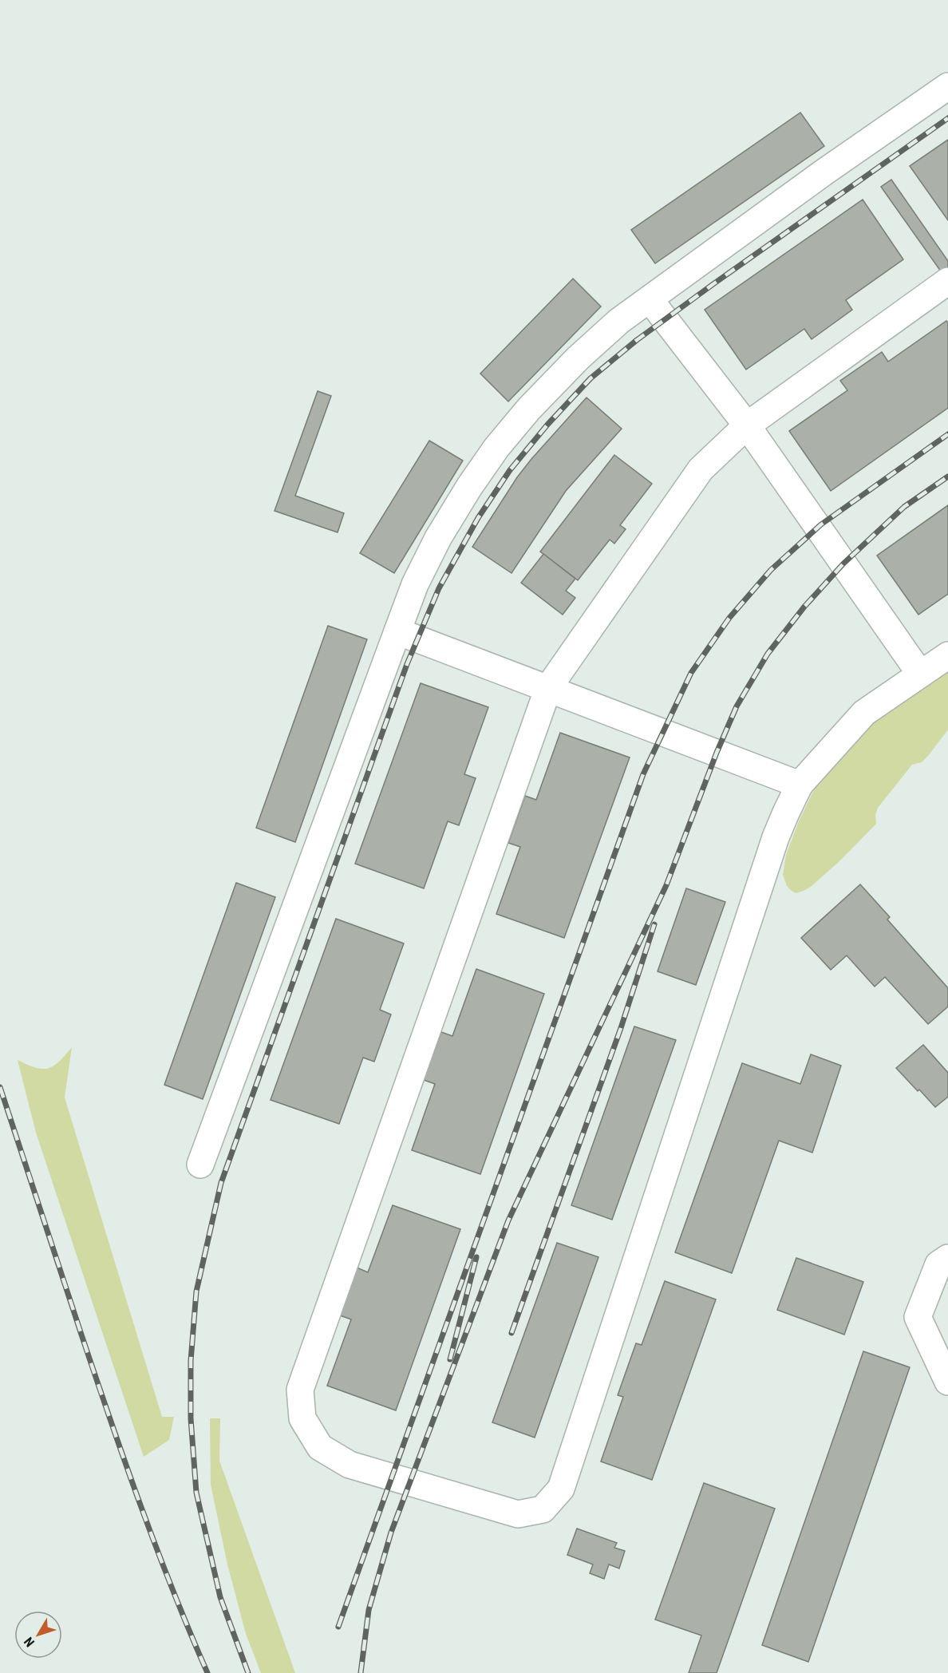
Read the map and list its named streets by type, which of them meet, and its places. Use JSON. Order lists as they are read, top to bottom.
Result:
{
  "north": "bottom left"
}
